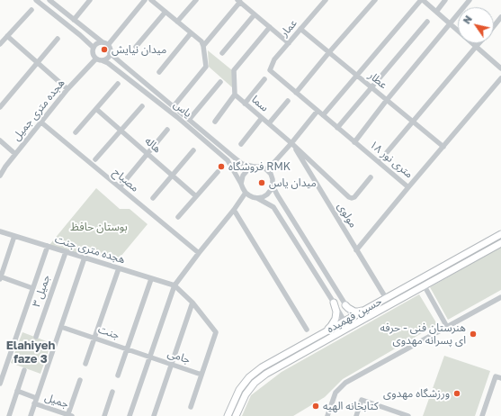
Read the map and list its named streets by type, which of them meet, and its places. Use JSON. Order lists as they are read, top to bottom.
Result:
{
  "streets": {
    "main road": ["حسین فهمیده"],
    "street": [
      "عمار",
      "عطار",
      "سما",
      "یاس",
      "هجده متری جمیل",
      "هاله",
      "۱۸ متری نور",
      "مصباح",
      "مولوی",
      "هجده متری جنت",
      "جمیل ۳",
      "جنت",
      "جامی",
      "جمیل"
    ]
  },
  "crossings": [
    ["عمار", "عطار"],
    ["عمار", "۱۸ متری نور"],
    ["عطار", "۱۸ متری نور"],
    ["سما", "مولوی"],
    ["یاس", "هجده متری جمیل"],
    ["هجده متری جمیل", "مصباح"],
    ["مولوی", "حسین فهمیده"],
    ["هجده متری جنت", "جمیل ۳"],
    ["جنت", "جامی"]
  ],
  "districts": ["Elahiyeh faze 3"],
  "parks": ["بوستان حافظ"],
  "places": [
    "میدان نیایش",
    "فروشگاه RMK",
    "میدان یاس",
    "هنرستان فنی - حرفه ای پسرانه مهدوی",
    "ورزشگاه مهدوی",
    "کتابخانه الهیه"
  ],
  "north": "top left"
}
